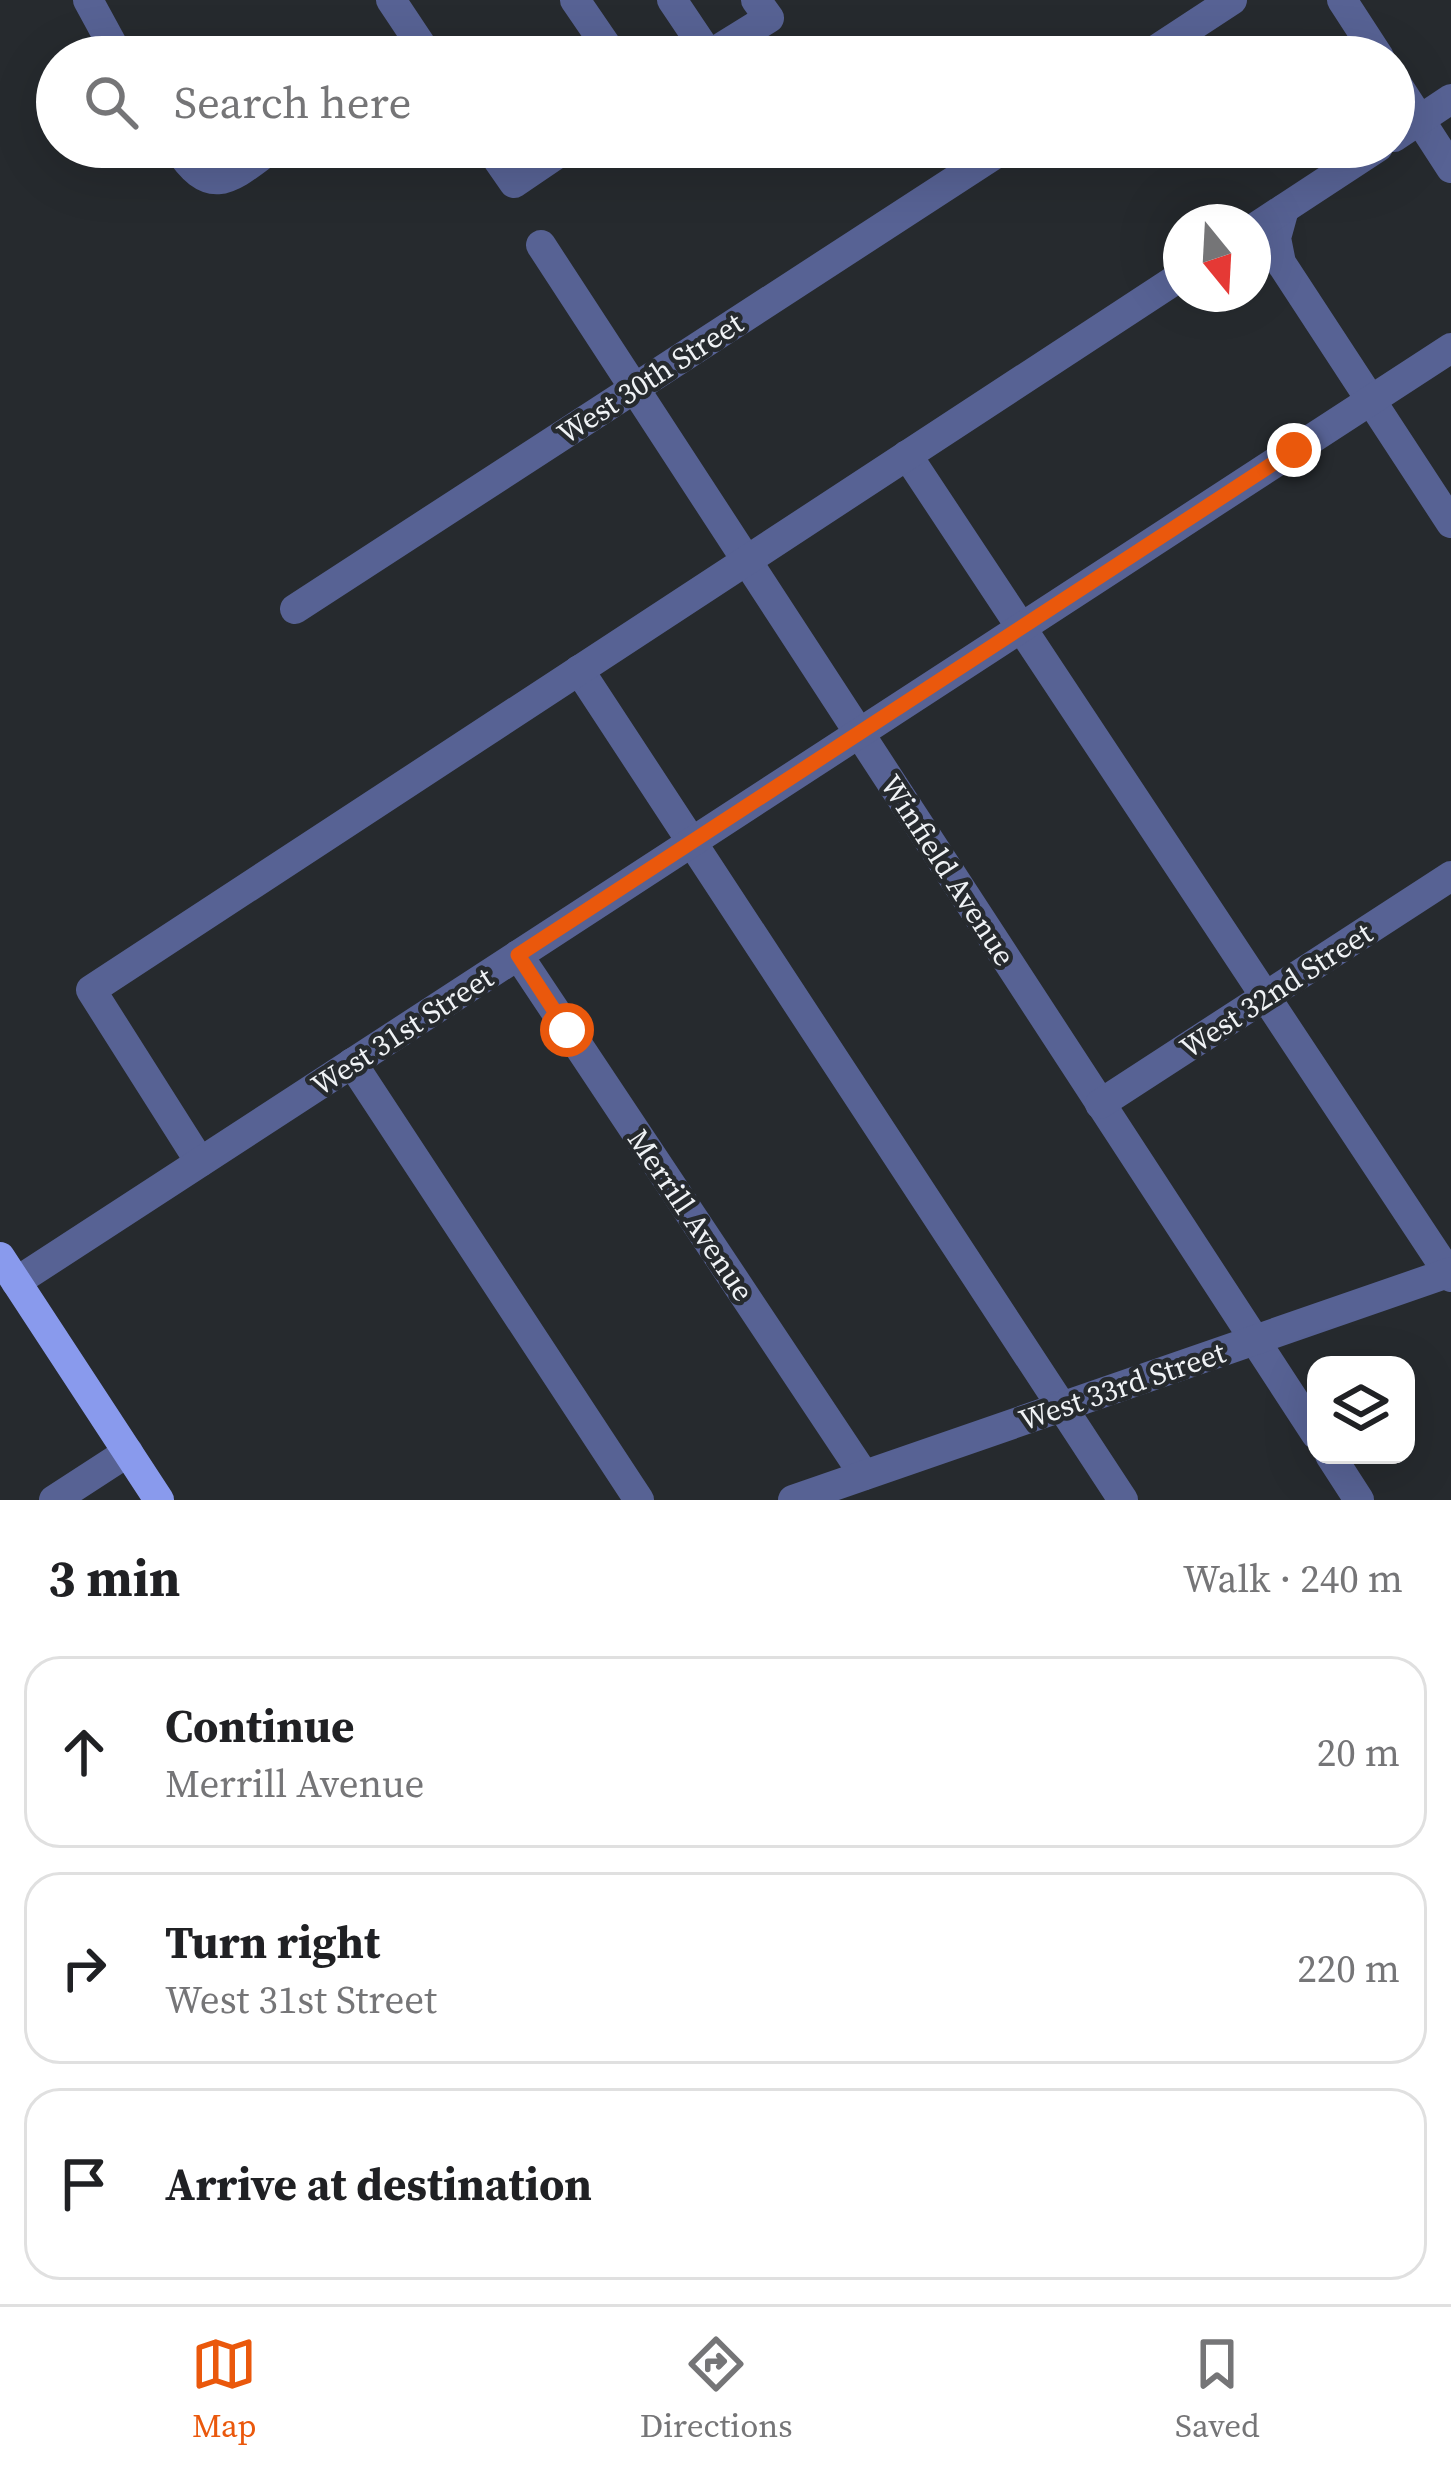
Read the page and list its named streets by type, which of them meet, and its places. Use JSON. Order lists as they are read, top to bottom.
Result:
{
  "streets": {
    "street": [
      "West 30th Street",
      "Winfield Avenue",
      "West 32nd Street",
      "West 31st Street",
      "Merrill Avenue",
      "West 33rd Street"
    ]
  },
  "crossings": [
    ["West 30th Street", "Winfield Avenue"],
    ["Winfield Avenue", "West 32nd Street"],
    ["Winfield Avenue", "West 31st Street"],
    ["Winfield Avenue", "West 33rd Street"],
    ["West 31st Street", "Merrill Avenue"],
    ["Merrill Avenue", "West 33rd Street"]
  ],
  "north": "bottom",
  "page": {
    "search": "Search here",
    "heading": ["3 min", "Walk · 240 m"],
    "list": [
      ["Continue", "Merrill Avenue", "20 m"],
      ["Turn right", "West 31st Street", "220 m"],
      "Arrive at destination"
    ],
    "nav": ["Map", "Directions", "Saved"]
  }
}
